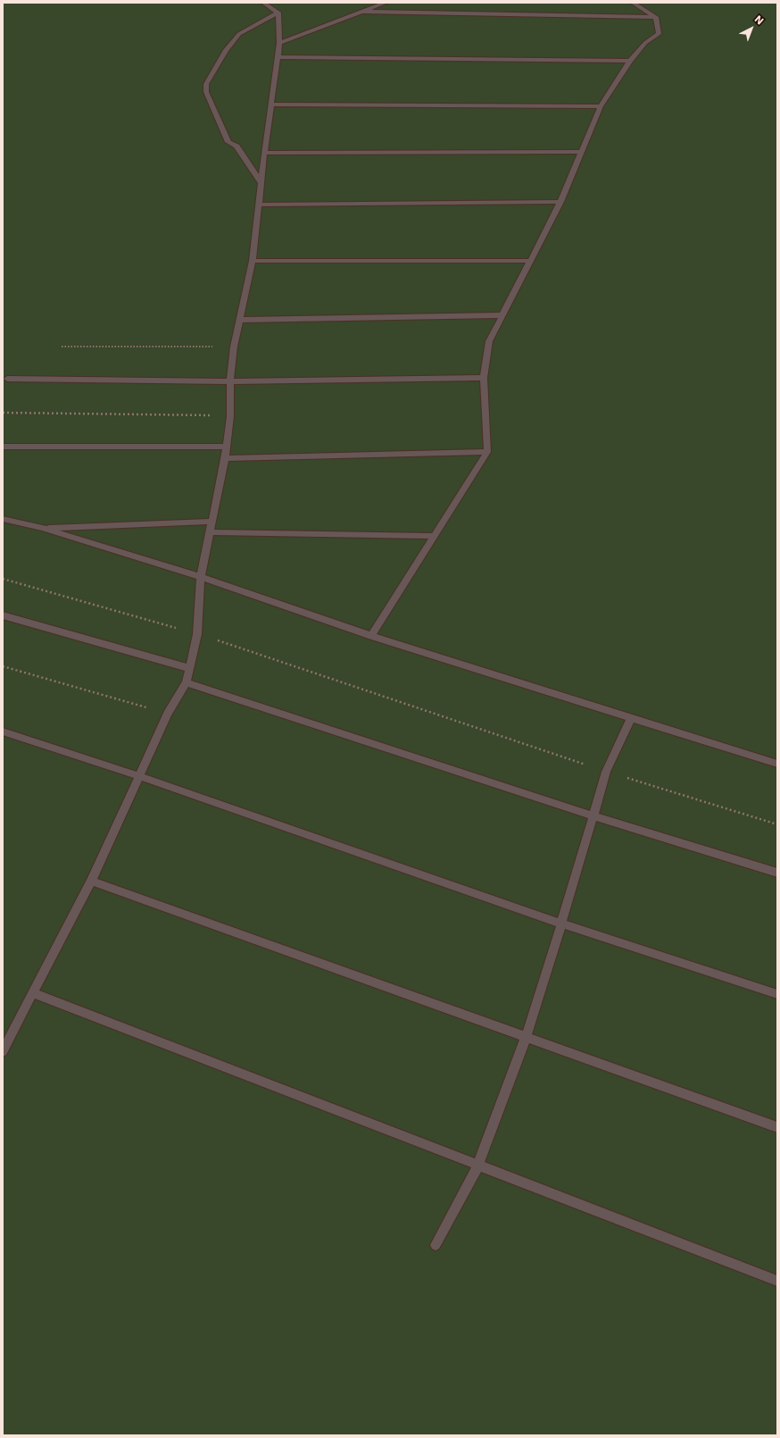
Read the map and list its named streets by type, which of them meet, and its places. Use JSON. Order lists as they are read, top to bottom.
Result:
{
  "north": "top right"
}
